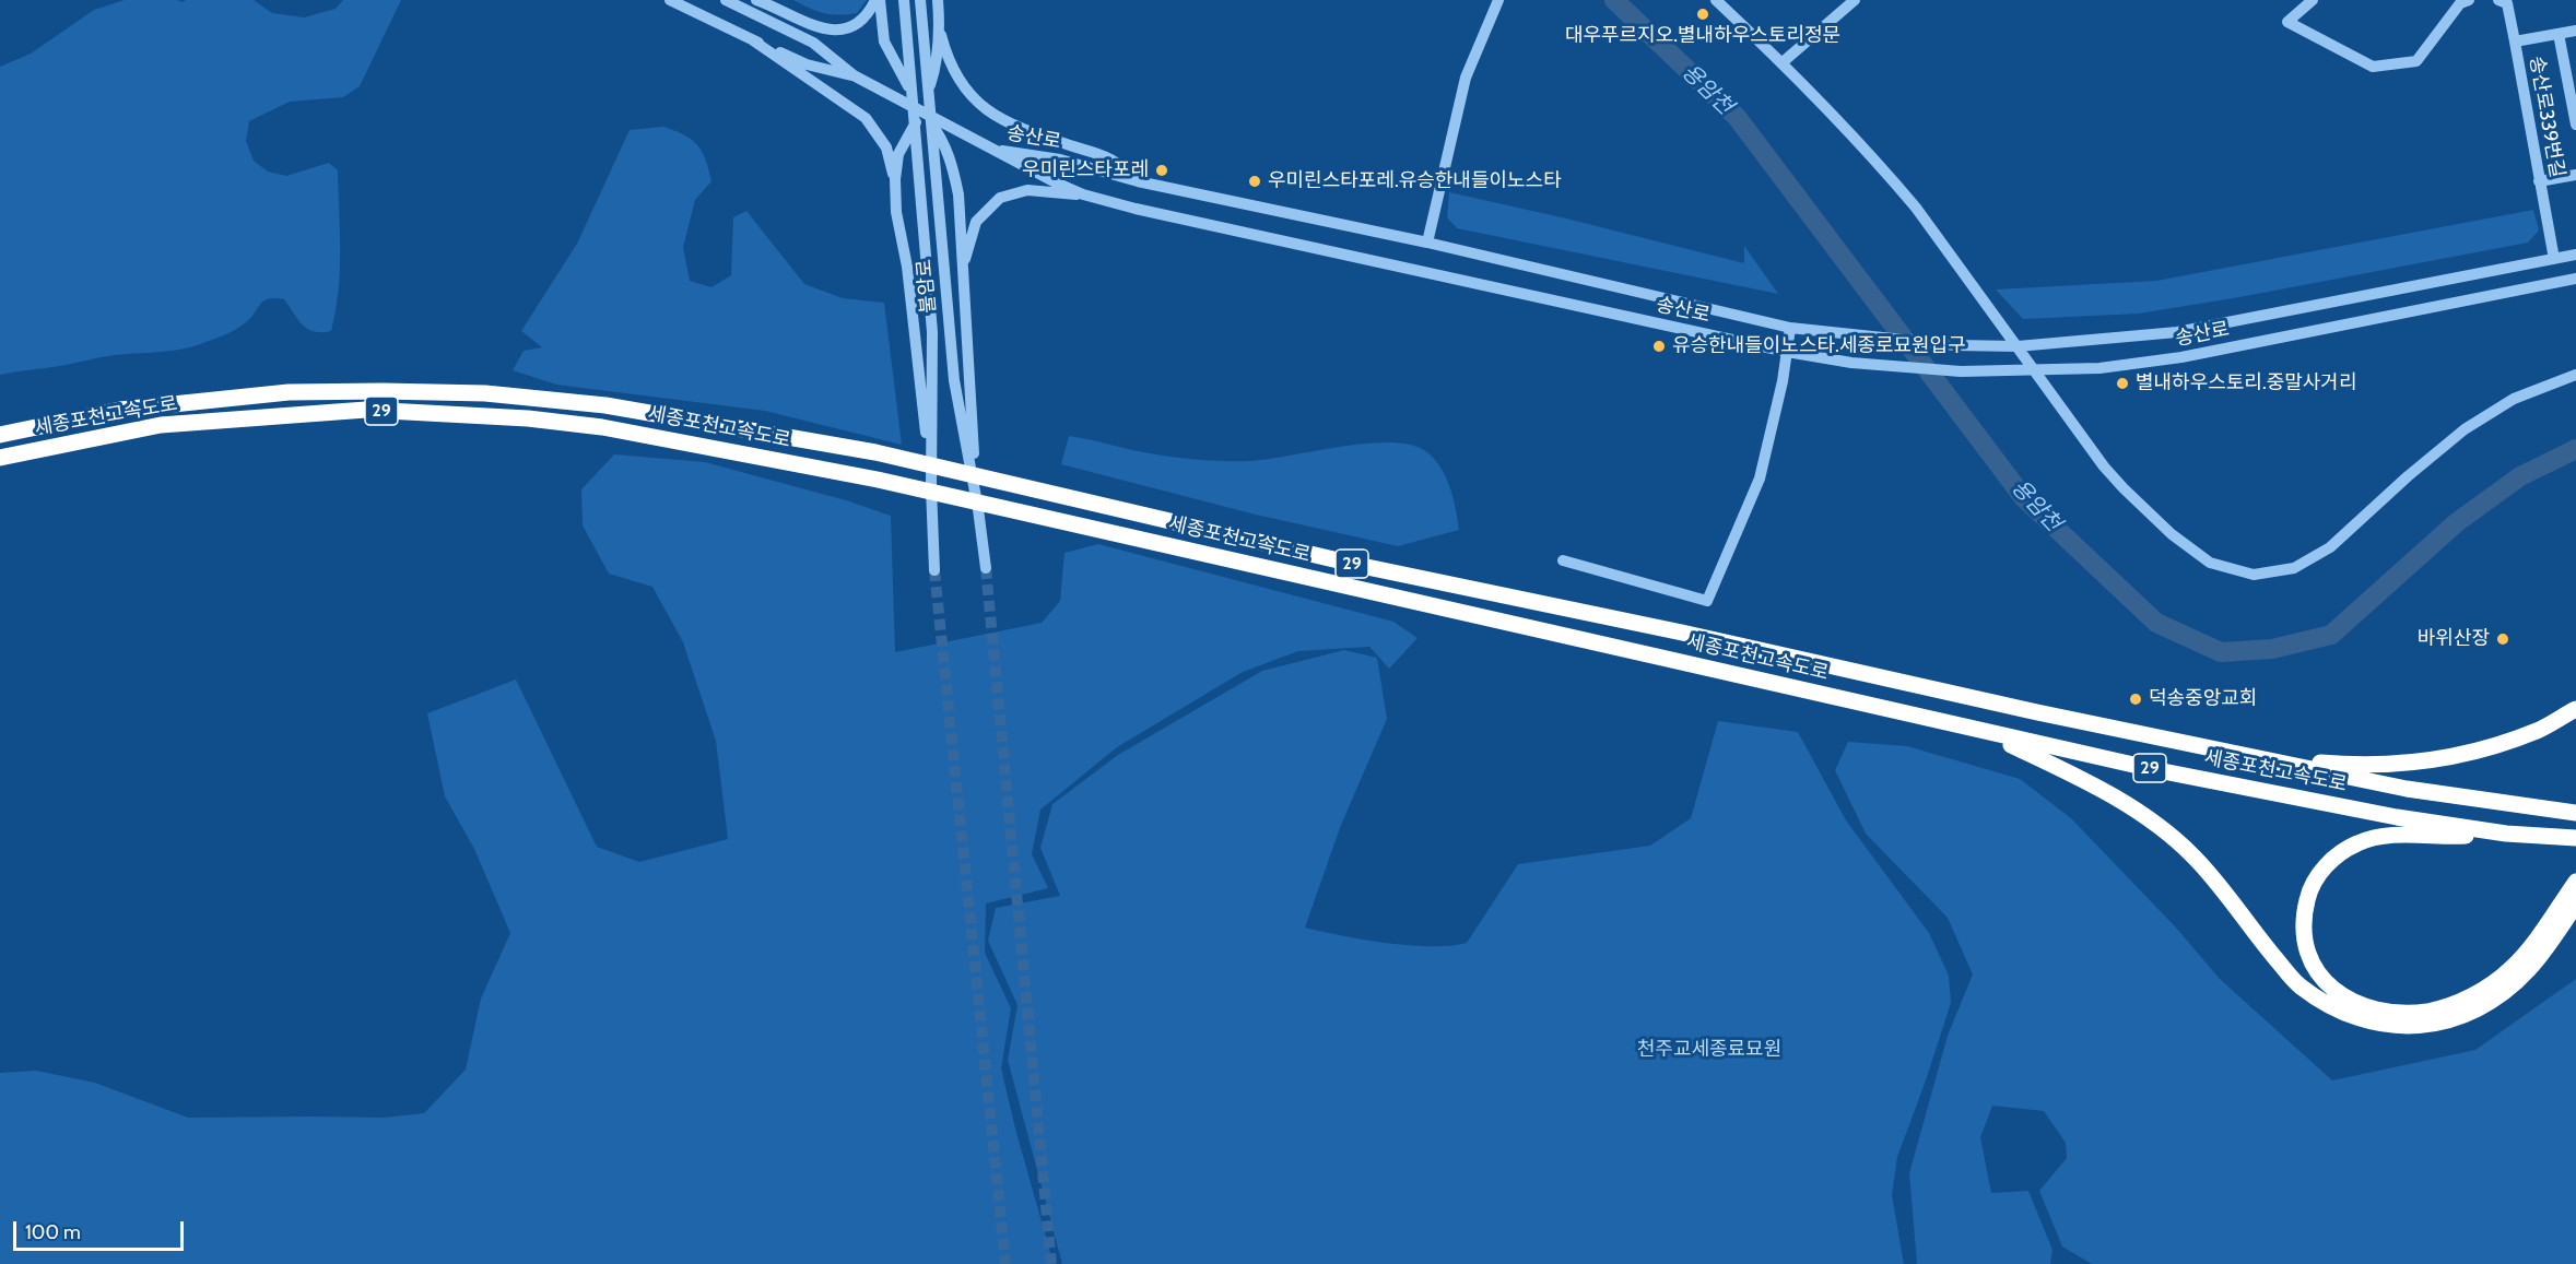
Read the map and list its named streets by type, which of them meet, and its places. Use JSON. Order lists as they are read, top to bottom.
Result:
{
  "streets": {
    "highway": ["29", "세종포천고속도로"],
    "street": ["송산로339번길", "송산로", "불암로"]
  },
  "crossings": [
    ["송산로339번길", "송산로"]
  ],
  "water": ["용암천"],
  "parks": ["천주교세종료묘원"],
  "places": [
    "대우푸르지오.별내하우스토리정문",
    "우미린스타포레",
    "우미린스타포레.유승한내들이노스타",
    "유승한내들이노스타.세종로묘원입구",
    "별내하우스토리.중말사거리",
    "바위산장",
    "덕송중앙교회"
  ],
  "scale_bar": "100 m"
}
